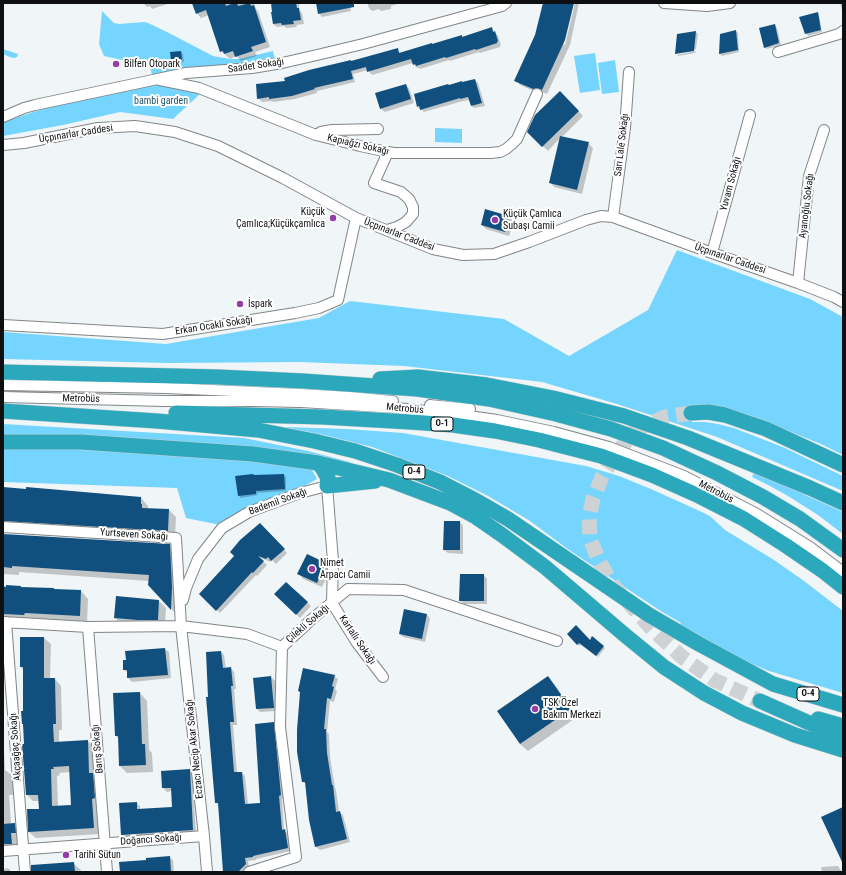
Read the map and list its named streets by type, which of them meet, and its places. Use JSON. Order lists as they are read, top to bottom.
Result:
{
  "streets": {
    "highway": ["O-1", "O-4"],
    "street": [
      "Saadet Sokağı",
      "Üçpınarlar Caddesi",
      "Kapıağzı Sokağı",
      "Sarı Lale Sokağı",
      "Yuvam Sokağı",
      "Ayanoğlu Sokağı",
      "Erkan Ocaklı Sokağı",
      "Metrobüs",
      "Bademil Sokağı",
      "Yurtseven Sokağı",
      "Çilekli Sokağı",
      "Kartallı Sokağı",
      "Akçaağaç Sokağı",
      "Barış Sokağı",
      "Eczacı Necip Akar Sokağı",
      "Doğancı Sokağı"
    ]
  },
  "crossings": [
    ["Saadet Sokağı", "Kapıağzı Sokağı"],
    ["Üçpınarlar Caddesi", "Sarı Lale Sokağı"],
    ["Üçpınarlar Caddesi", "Yuvam Sokağı"],
    ["Üçpınarlar Caddesi", "Ayanoğlu Sokağı"],
    ["Üçpınarlar Caddesi", "Erkan Ocaklı Sokağı"],
    ["O-1", "O-4"],
    ["Bademil Sokağı", "Yurtseven Sokağı"],
    ["Bademil Sokağı", "Eczacı Necip Akar Sokağı"],
    ["Yurtseven Sokağı", "Eczacı Necip Akar Sokağı"],
    ["Çilekli Sokağı", "Kartallı Sokağı"],
    ["Akçaağaç Sokağı", "Doğancı Sokağı"],
    ["Barış Sokağı", "Doğancı Sokağı"],
    ["Eczacı Necip Akar Sokağı", "Doğancı Sokağı"]
  ],
  "parks": ["bambi garden"],
  "places": [
    "Bilfen Otopark",
    "Küçük Çamlıca;Küçükçamlıca",
    "Küçük Çamlıca Subaşı Camii",
    "İspark",
    "Nimet Arpacı Camii",
    "TSK Özel Bakım Merkezi",
    "Tarihi Sütun"
  ]
}
